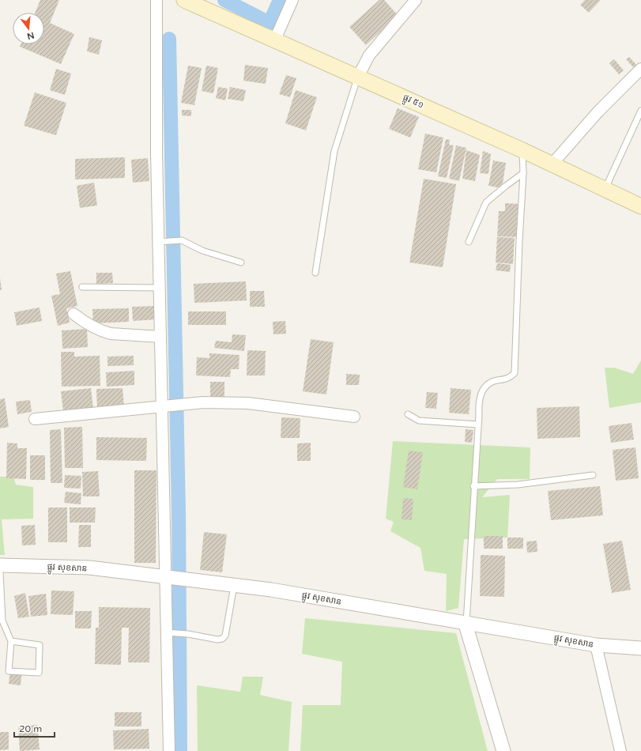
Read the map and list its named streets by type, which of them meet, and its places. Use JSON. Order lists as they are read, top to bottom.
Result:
{
  "streets": {
    "main road": ["ផ្លូវ ៥១"],
    "street": ["ផ្លូវ សុខសាន"]
  },
  "scale_bar": "20 m",
  "north": "bottom"
}
